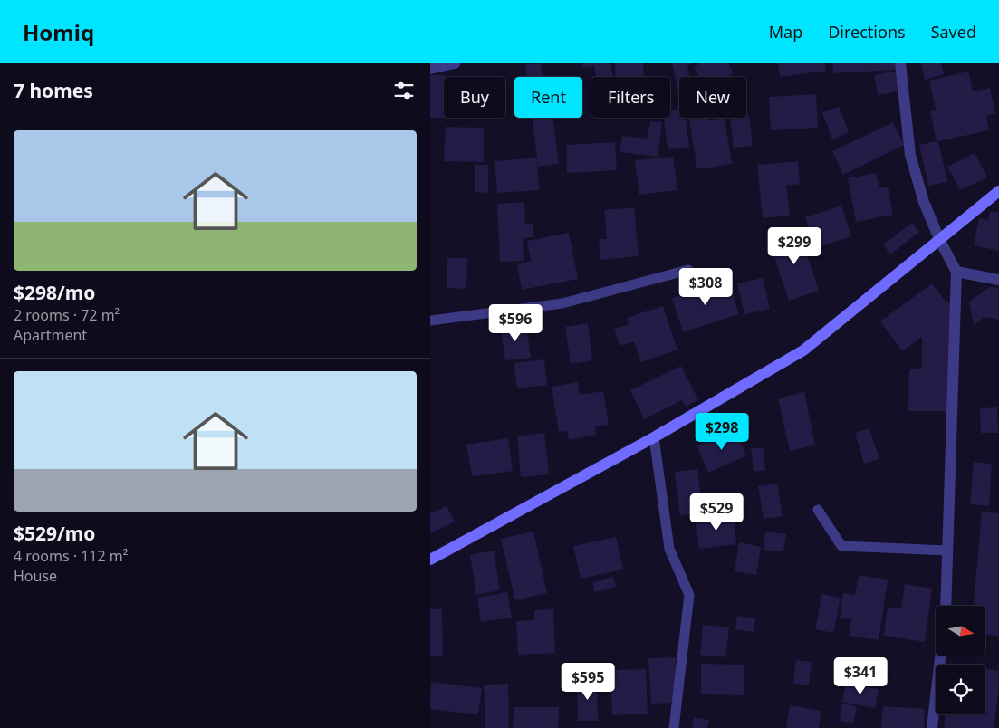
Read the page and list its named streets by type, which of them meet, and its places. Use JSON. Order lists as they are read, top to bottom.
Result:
{
  "north": "right",
  "page": {
    "header": "Homiq",
    "nav": ["Map", "Directions", "Saved"],
    "heading": "7 homes",
    "chip": [
      "Buy",
      "Rent",
      "Filters",
      "New"
    ],
    "list": [
      {
        "name": "$298/mo",
        "note": "2 rooms · 72 m² · Apartment"
      },
      {
        "name": "$529/mo",
        "note": "4 rooms · 112 m² · House"
      }
    ],
    "price": [
      "$299",
      "$308",
      "$596",
      "$298",
      "$529",
      "$341",
      "$595"
    ]
  }
}
